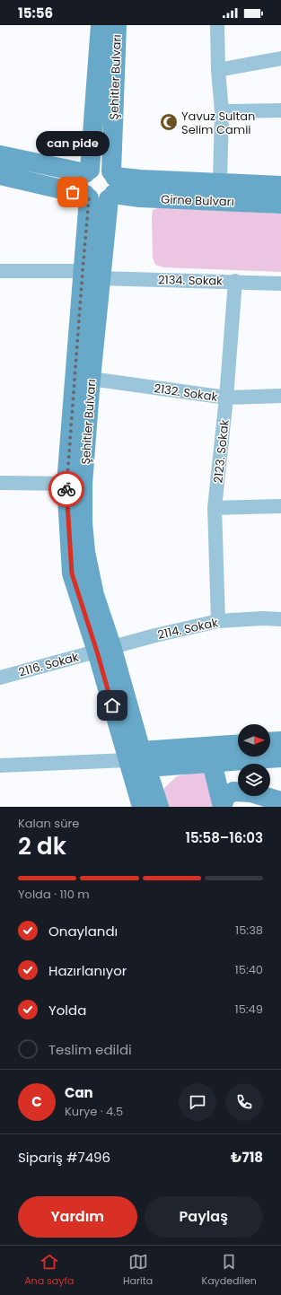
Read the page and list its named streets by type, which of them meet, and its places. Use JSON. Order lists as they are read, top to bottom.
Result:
{
  "streets": {
    "main road": ["Şehitler Bulvarı", "Girne Bulvarı"],
    "street": [
      "2134. Sokak",
      "2132. Sokak",
      "2123. Sokak",
      "2114. Sokak",
      "2116. Sokak"
    ]
  },
  "crossings": [
    ["Şehitler Bulvarı", "Girne Bulvarı"],
    ["Şehitler Bulvarı", "2134. Sokak"],
    ["Şehitler Bulvarı", "2132. Sokak"],
    ["Şehitler Bulvarı", "2114. Sokak"],
    ["Şehitler Bulvarı", "2116. Sokak"],
    ["2134. Sokak", "2123. Sokak"],
    ["2132. Sokak", "2123. Sokak"],
    ["2123. Sokak", "2114. Sokak"],
    ["2114. Sokak", "2116. Sokak"]
  ],
  "places": {
    "mosque": ["Yavuz Sultan Selim Camii"],
    "other": ["can pide"]
  },
  "north": "right",
  "page": {
    "status": "15:56",
    "bubble": "can pide",
    "heading": ["2 dk", "Kalan süre", "15:58–16:03"],
    "panel": [
      "Can",
      "Kurye · 4.5",
      "Sipariş #7496",
      "₺718"
    ],
    "bar": "Yolda · 110 m",
    "list": [
      ["Onaylandı", "15:38"],
      ["Hazırlanıyor", "15:40"],
      ["Yolda", "15:49"],
      "Teslim edildi"
    ],
    "round": "C",
    "buttons": ["Yardım", "Paylaş"],
    "tabs": ["Ana sayfa", "Harita", "Kaydedilen"]
  }
}
